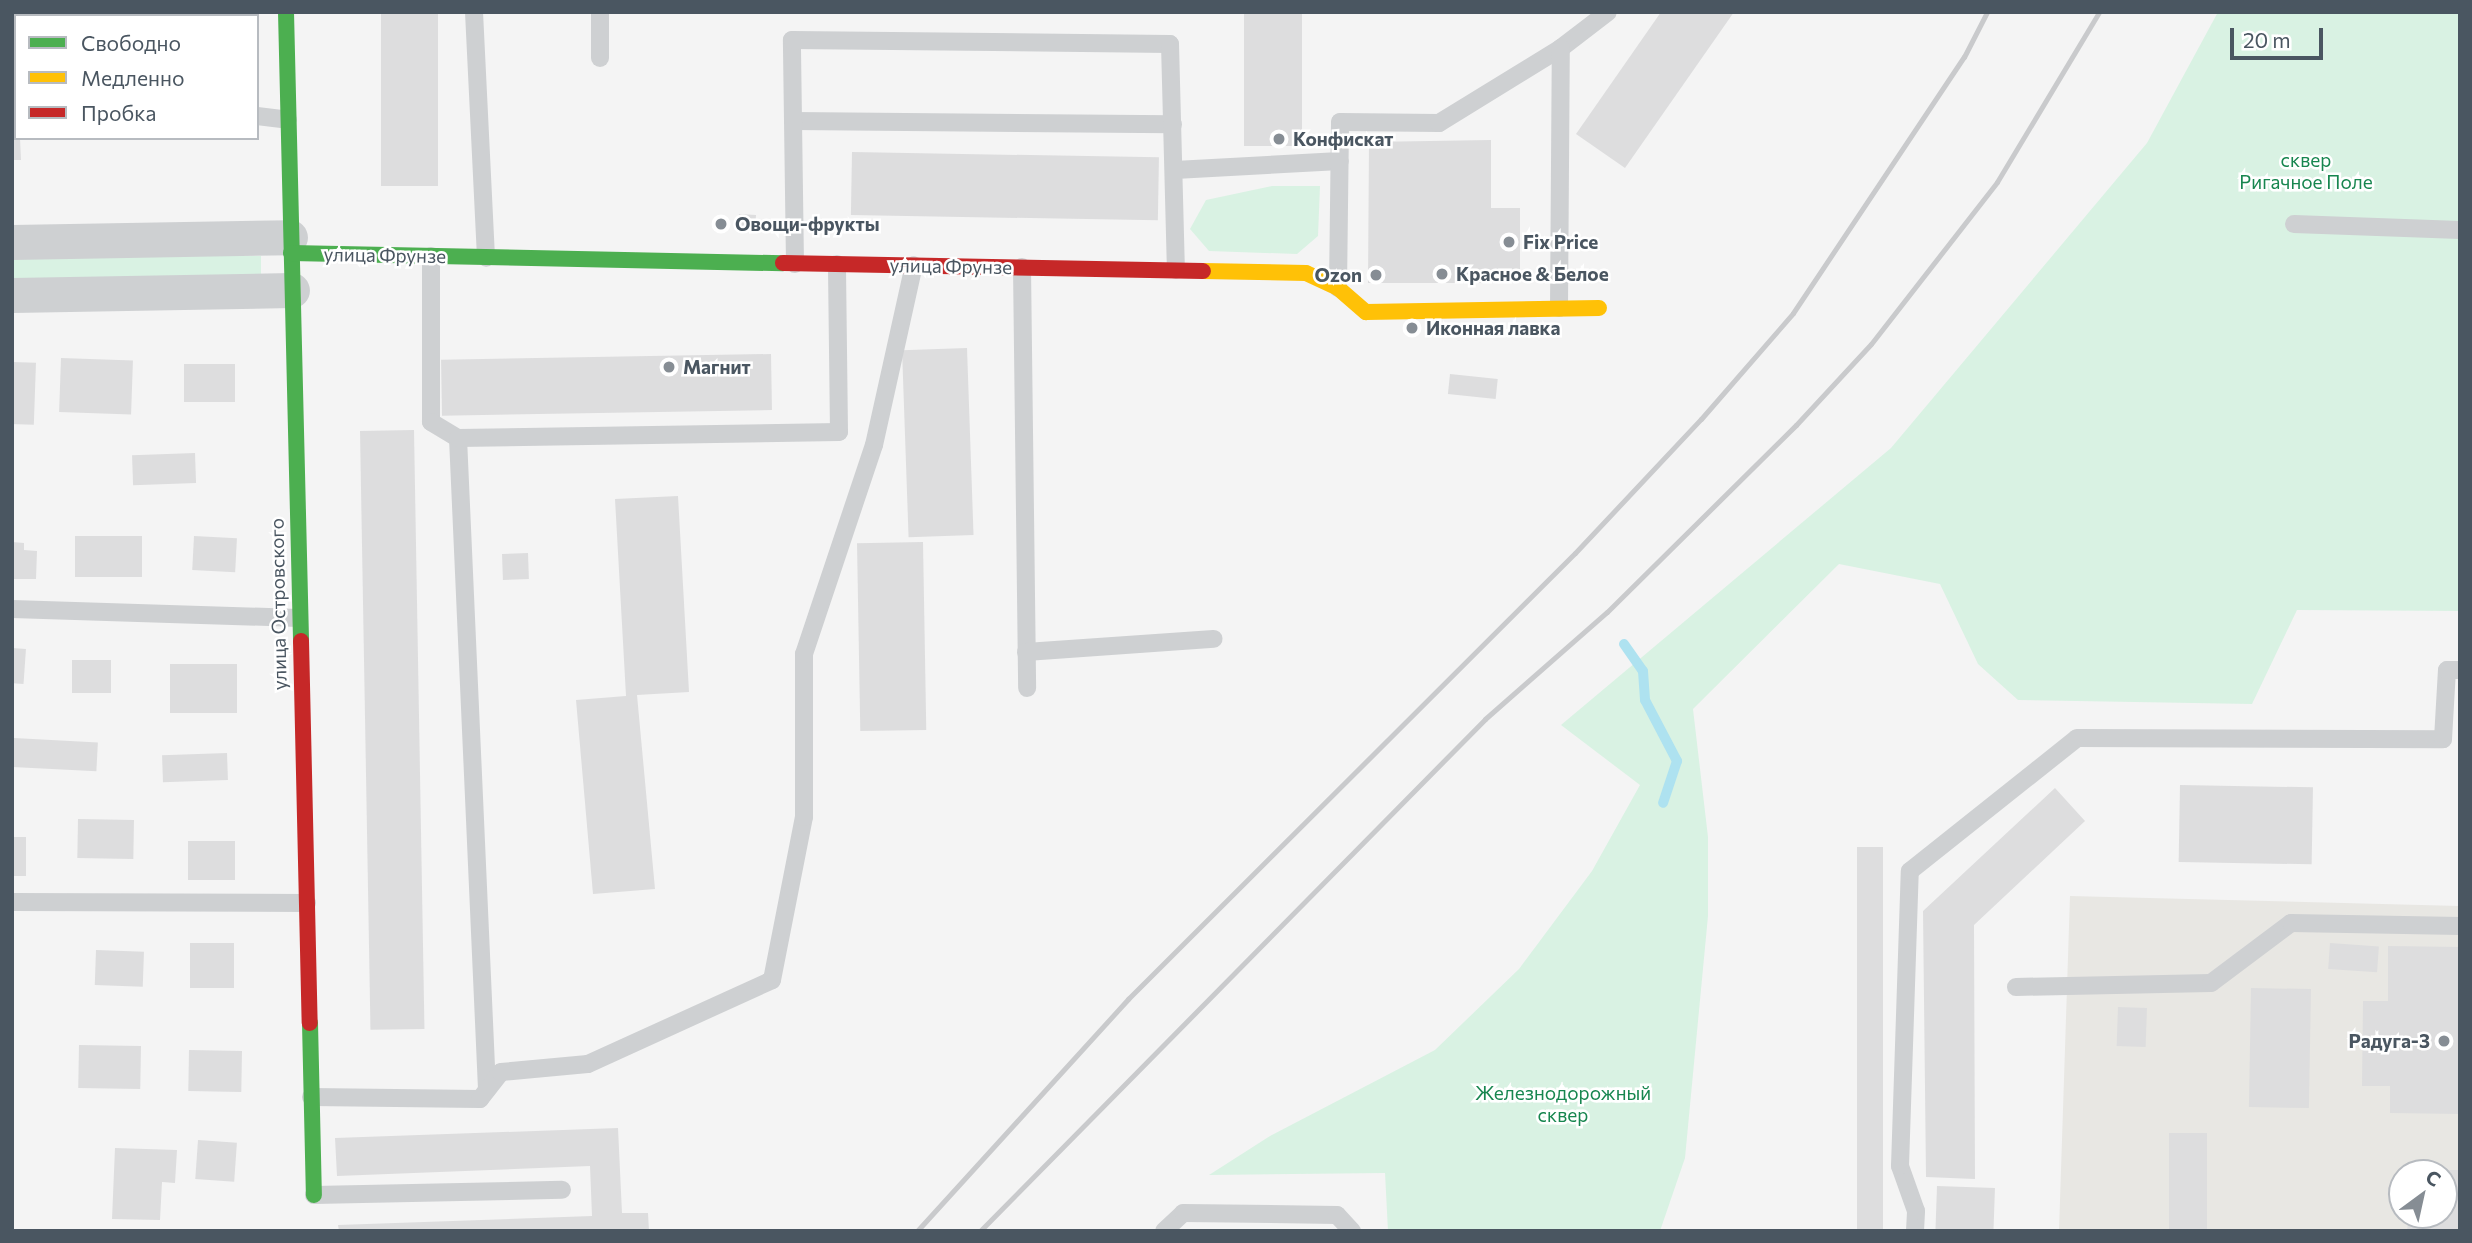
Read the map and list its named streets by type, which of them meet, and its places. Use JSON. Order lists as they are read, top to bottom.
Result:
{
  "streets": {
    "street": ["улица Фрунзе", "улица Островского"]
  },
  "crossings": [
    ["улица Фрунзе", "улица Островского"]
  ],
  "parks": ["сквер Ригачное Поле", "Железнодорожный сквер"],
  "places": [
    "Конфискат",
    "Овощи-фрукты",
    "Fix Price",
    "Красное & Белое",
    "Ozon",
    "Иконная лавка",
    "Магнит",
    "Радуга-3"
  ],
  "legend": ["Свободно", "Медленно", "Пробка"],
  "scale_bar": "20 m",
  "north": "top right"
}
